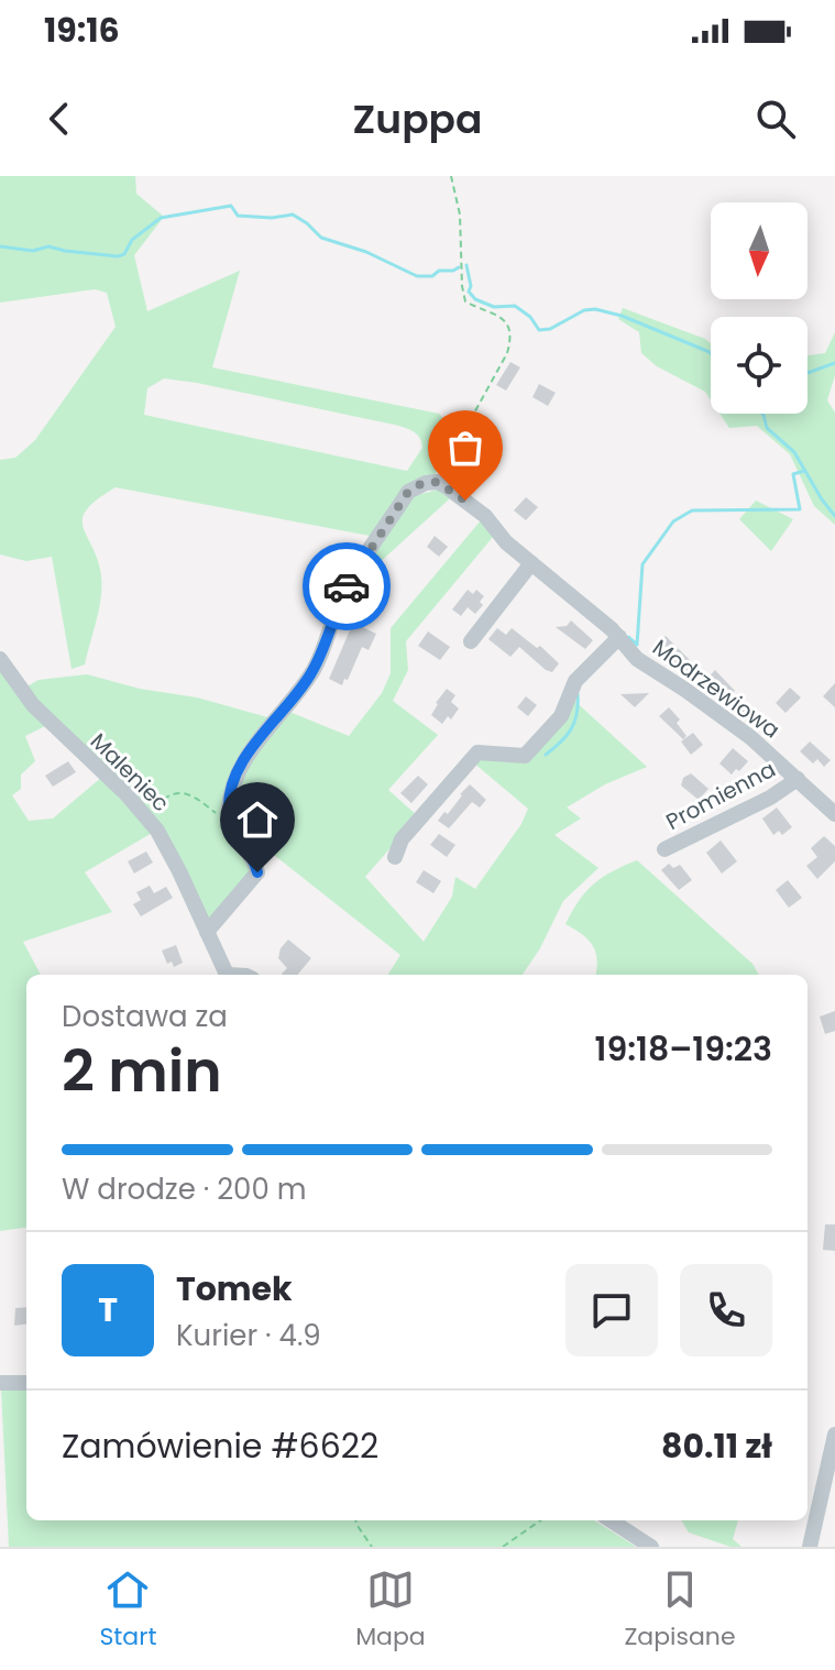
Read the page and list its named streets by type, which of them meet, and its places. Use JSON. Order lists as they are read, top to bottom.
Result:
{
  "streets": {
    "street": ["Modrzewiowa", "Maleniec", "Promienna"]
  },
  "crossings": [
    ["Modrzewiowa", "Promienna"]
  ],
  "north": "bottom",
  "page": {
    "status": "19:16",
    "header": "Zuppa",
    "heading": ["2 min", "Dostawa za", "19:18–19:23"],
    "panel": [
      "Tomek",
      "Kurier · 4.9",
      "Zamówienie #6622",
      "80.11 zł"
    ],
    "bar": "W drodze · 200 m",
    "round": "T",
    "tabs": ["Start", "Mapa", "Zapisane"]
  }
}
